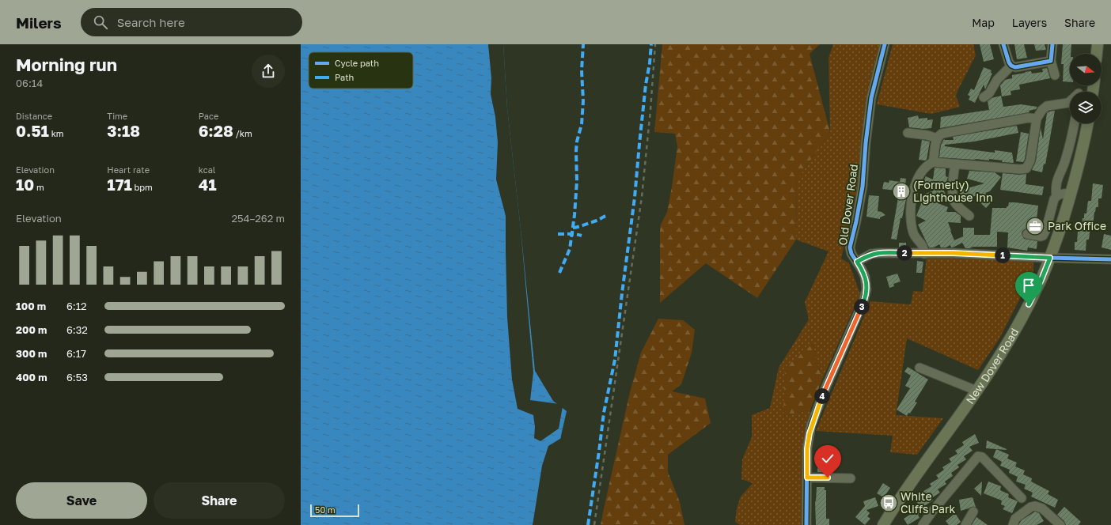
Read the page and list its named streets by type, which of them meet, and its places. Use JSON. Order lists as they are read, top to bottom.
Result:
{
  "streets": {
    "main road": ["New Dover Road"],
    "street": ["Old Dover Road"]
  },
  "places": {
    "building": ["(Formerly) Lighthouse Inn"],
    "office": ["Park Office"],
    "bus stop": ["White Cliffs Park"]
  },
  "legend": ["Cycle path", "Path"],
  "scale_bar": "50 m",
  "north": "right",
  "page": {
    "header": "Milers",
    "search": "Search here",
    "nav": ["Map", "Layers", "Share"],
    "heading": ["Morning run", "06:14"],
    "stats": [
      ["Distance", "0.51 km"],
      ["Time", "3:18"],
      ["Pace", "6:28 /km"],
      ["Elevation", "10 m"],
      ["Heart rate", "171 bpm"],
      ["kcal", "41"]
    ],
    "chart": ["Elevation", "254–262 m"],
    "pins": [
      "2",
      "1",
      "3",
      "4"
    ],
    "list": [
      {
        "name": "100 m",
        "note": "6:12"
      },
      {
        "name": "200 m",
        "note": "6:32"
      },
      {
        "name": "300 m",
        "note": "6:17"
      },
      {
        "name": "400 m",
        "note": "6:53"
      }
    ],
    "buttons": ["Save", "Share"],
    "scale": "50 m"
  }
}
